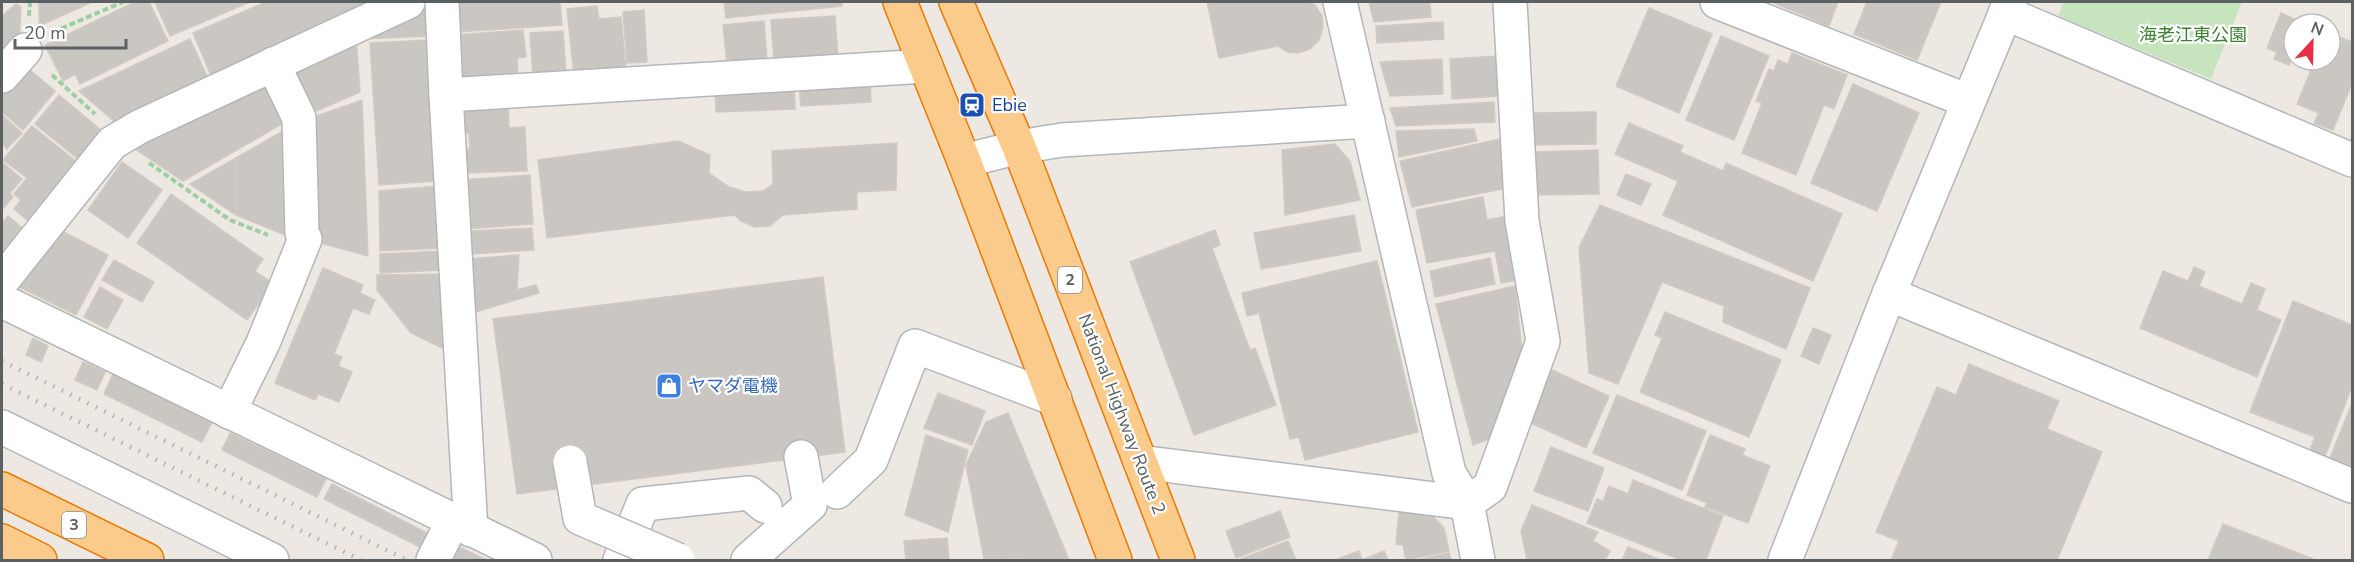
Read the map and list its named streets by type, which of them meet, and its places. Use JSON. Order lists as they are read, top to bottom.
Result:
{
  "streets": {
    "highway": ["2", "National Highway Route 2", "3"]
  },
  "parks": ["海老江東公園"],
  "places": {
    "station": ["Ebie"],
    "shop": ["ヤマダ電機"]
  },
  "scale_bar": "20 m",
  "north": "top"
}
